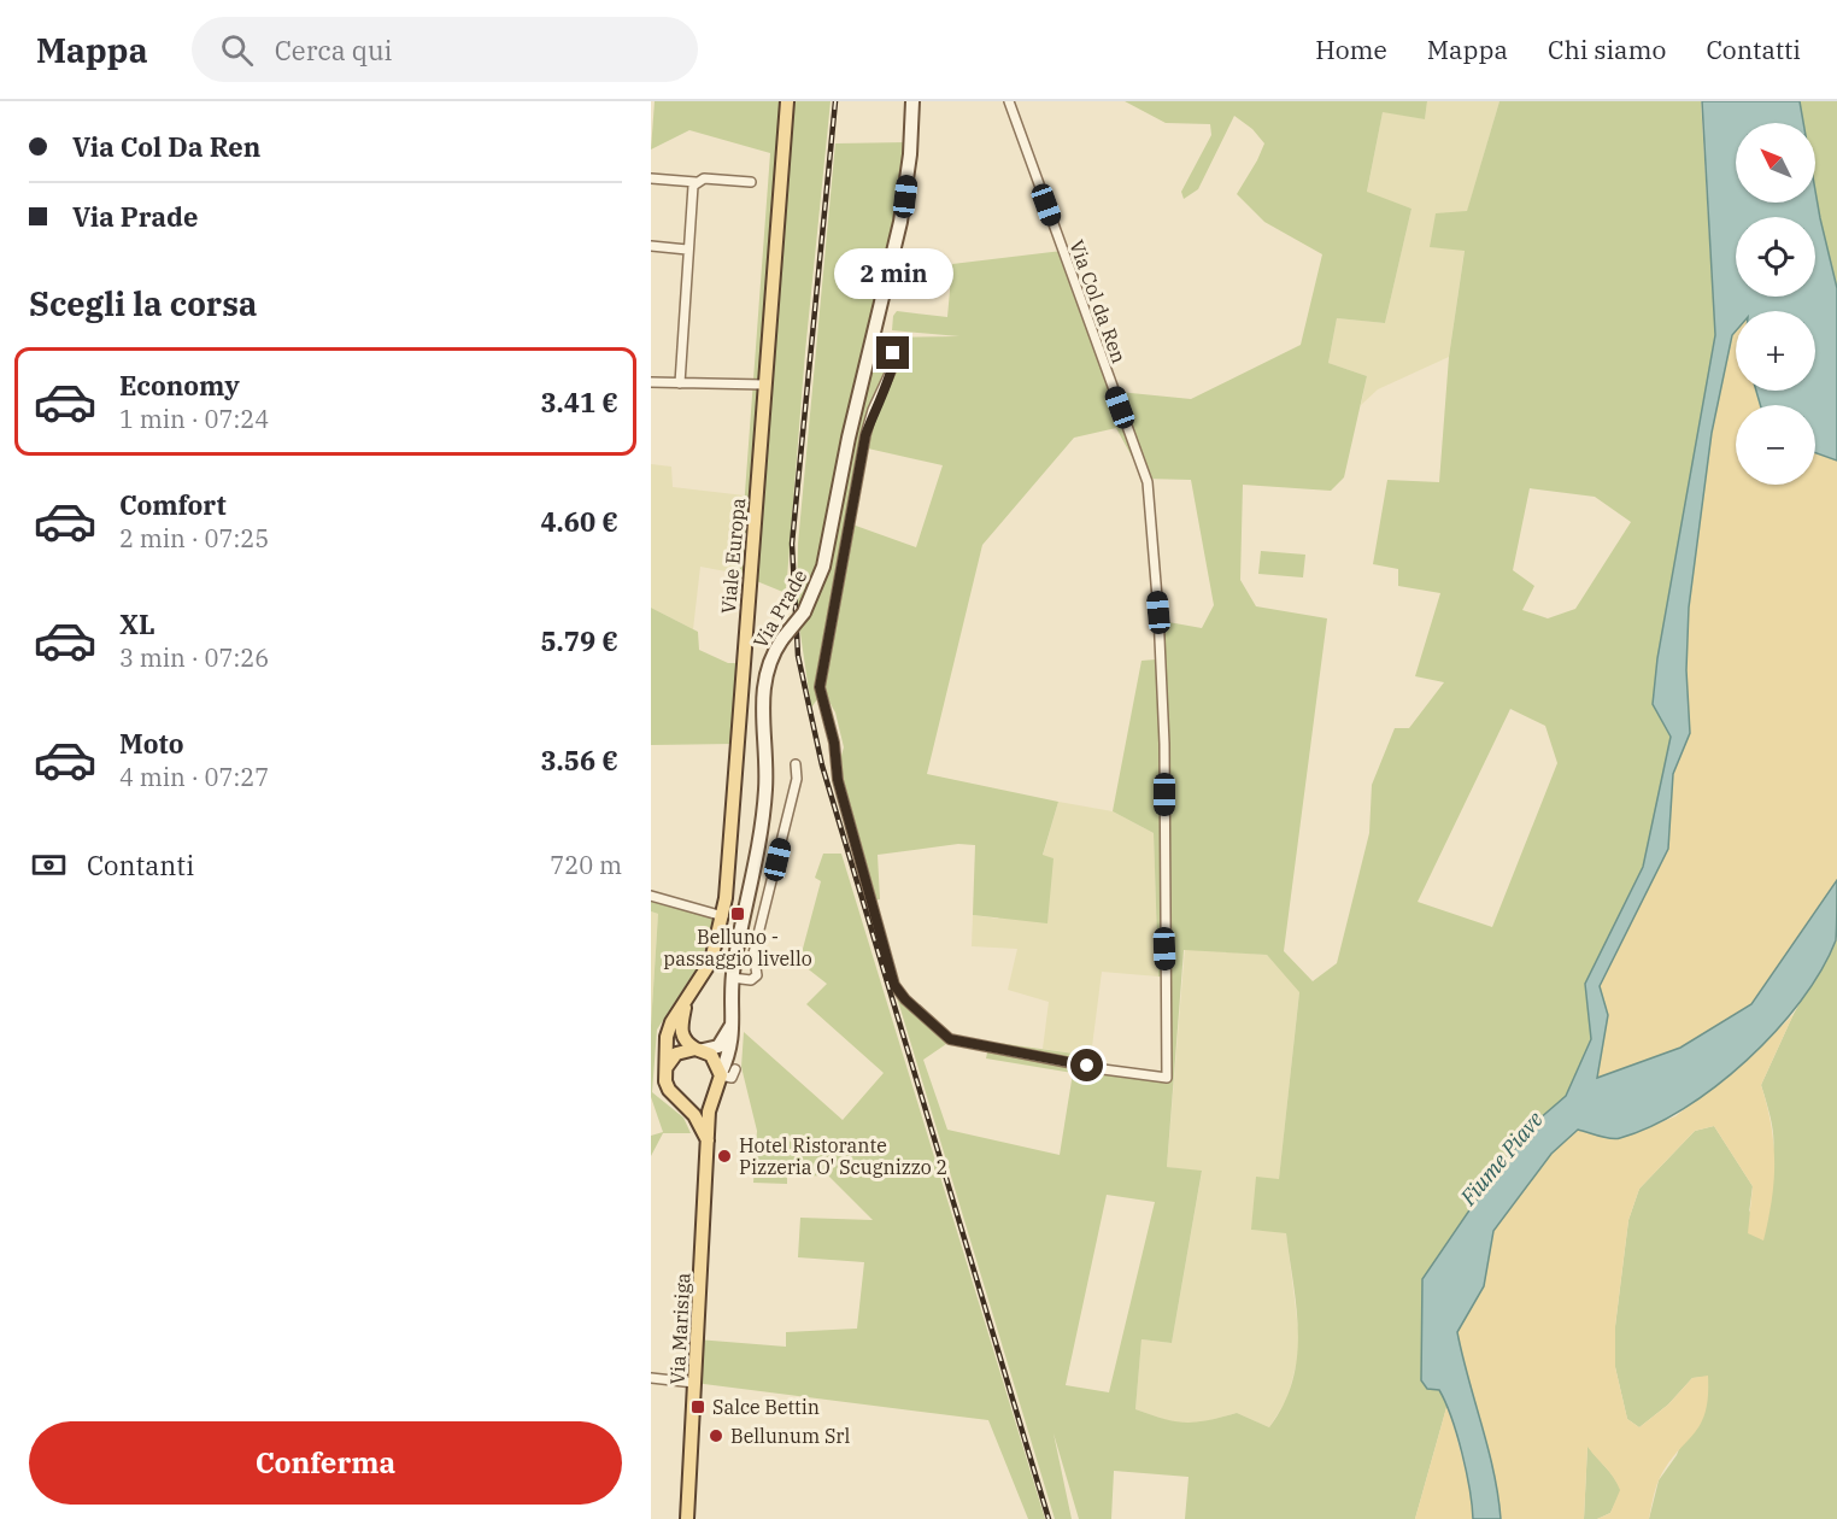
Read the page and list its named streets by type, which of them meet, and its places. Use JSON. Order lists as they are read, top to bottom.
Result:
{
  "streets": {
    "main road": ["Viale Europa", "Via Prade", "Via Marisiga"],
    "street": ["Via Col da Ren"]
  },
  "crossings": [
    ["Via Col da Ren", "Via Prade"],
    ["Viale Europa", "Via Prade"],
    ["Viale Europa", "Via Marisiga"],
    ["Via Prade", "Via Marisiga"]
  ],
  "water": ["Fiume Piave"],
  "places": {
    "transit": ["Belluno - passaggio livello", "Salce Bettin"],
    "other": ["Hotel Ristorante Pizzeria O' Scugnizzo 2", "Bellunum Srl"]
  },
  "north": "top left",
  "page": {
    "header": "Mappa",
    "search": "Cerca qui",
    "nav": [
      "Home",
      "Mappa",
      "Chi siamo",
      "Contatti"
    ],
    "banner": ["Via Col Da Ren", "Via Prade"],
    "map_buttons": ["+", "−"],
    "bubble": "2 min",
    "heading": "Scegli la corsa",
    "list": [
      {
        "name": "Economy",
        "note": "1 min · 07:24",
        "value": "3.41 €"
      },
      {
        "name": "Comfort",
        "note": "2 min · 07:25",
        "value": "4.60 €"
      },
      {
        "name": "XL",
        "note": "3 min · 07:26",
        "value": "5.79 €"
      },
      {
        "name": "Moto",
        "note": "4 min · 07:27",
        "value": "3.56 €"
      }
    ],
    "pay": ["Contanti", "720 m"],
    "buttons": "Conferma"
  }
}
